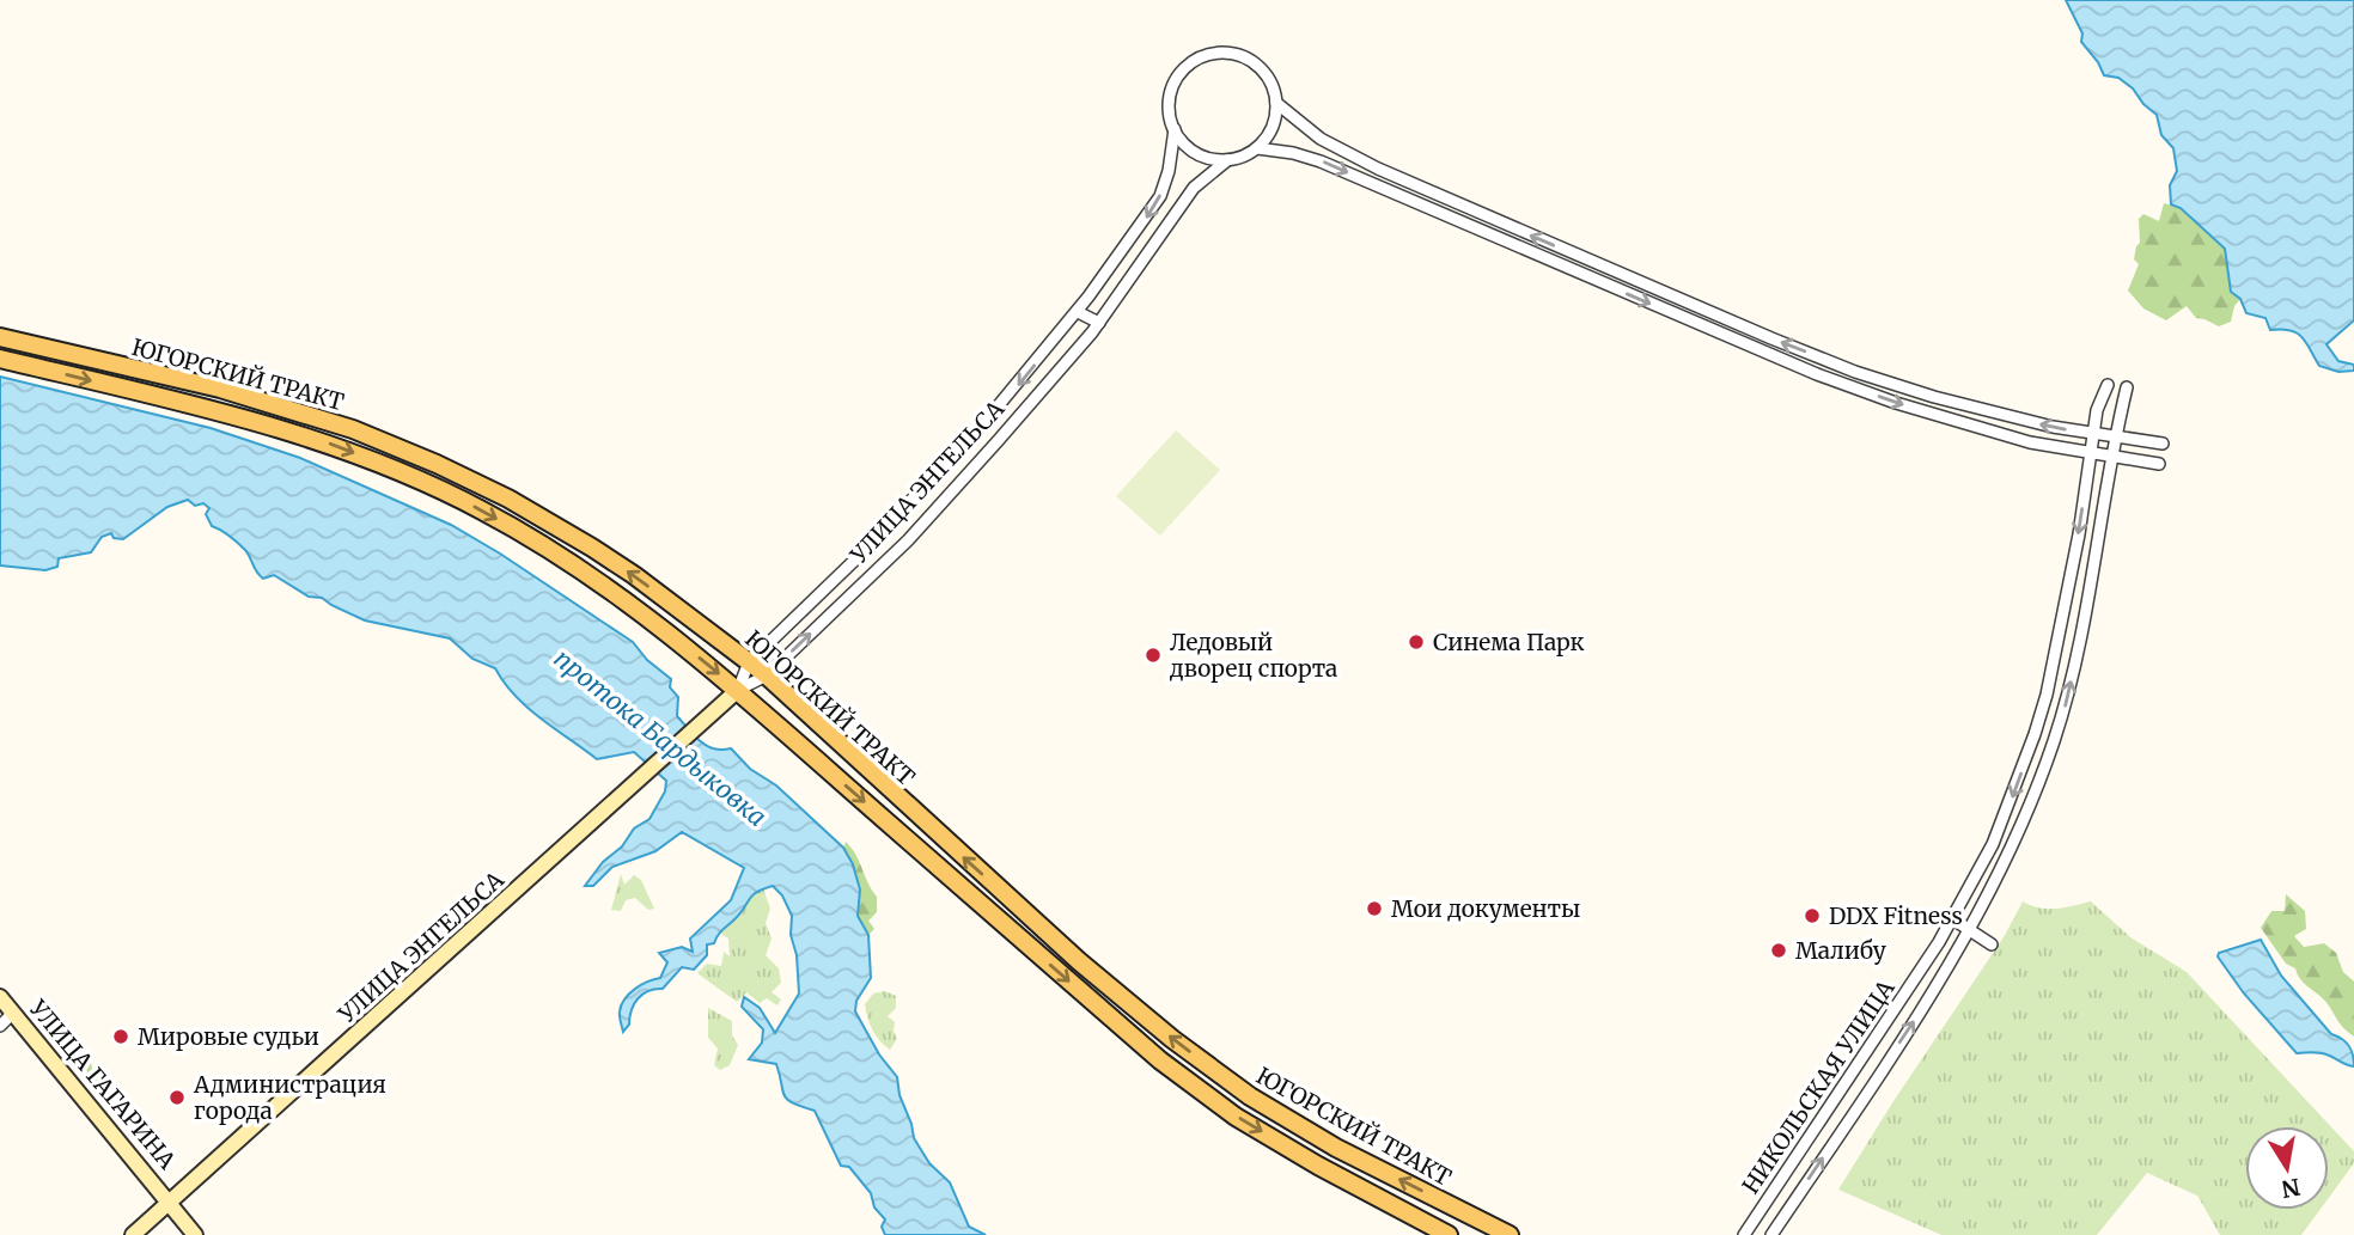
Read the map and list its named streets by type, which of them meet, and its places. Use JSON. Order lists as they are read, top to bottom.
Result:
{
  "streets": {
    "main road": ["ЮГОРСКИЙ ТРАКТ", "УЛИЦА ЭНГЕЛЬСА", "УЛИЦА ГАГАРИНА"],
    "street": ["НИКОЛЬСКАЯ УЛИЦА"]
  },
  "crossings": [
    ["ЮГОРСКИЙ ТРАКТ", "УЛИЦА ЭНГЕЛЬСА"],
    ["УЛИЦА ЭНГЕЛЬСА", "УЛИЦА ГАГАРИНА"]
  ],
  "water": ["протока Бардыковка"],
  "places": [
    "Синема Парк",
    "Ледовый дворец спорта",
    "Мои документы",
    "DDX Fitness",
    "Малибу",
    "Мировые судьи",
    "Администрация города"
  ],
  "north": "bottom"
}
